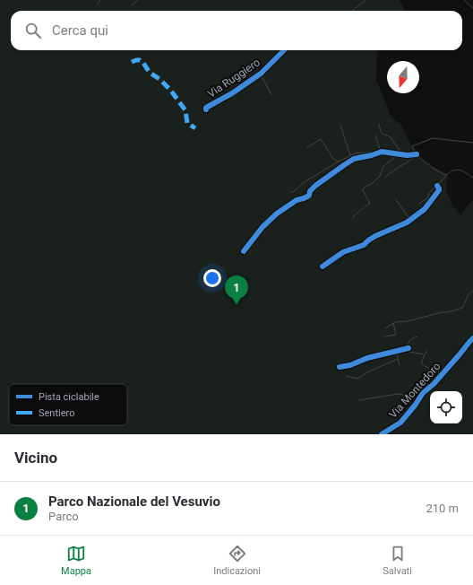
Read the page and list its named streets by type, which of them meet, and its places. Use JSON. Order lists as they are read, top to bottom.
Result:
{
  "streets": {
    "street": ["Via Ruggiero", "Via Montedoro"]
  },
  "legend": ["Pista ciclabile", "Sentiero"],
  "north": "bottom",
  "page": {
    "search": "Cerca qui",
    "pins": "1",
    "heading": "Vicino",
    "list": [
      {
        "mark": "1",
        "name": "Parco Nazionale del Vesuvio",
        "note": "Parco",
        "value": "210 m"
      }
    ],
    "nav": ["Mappa", "Indicazioni", "Salvati"]
  }
}
